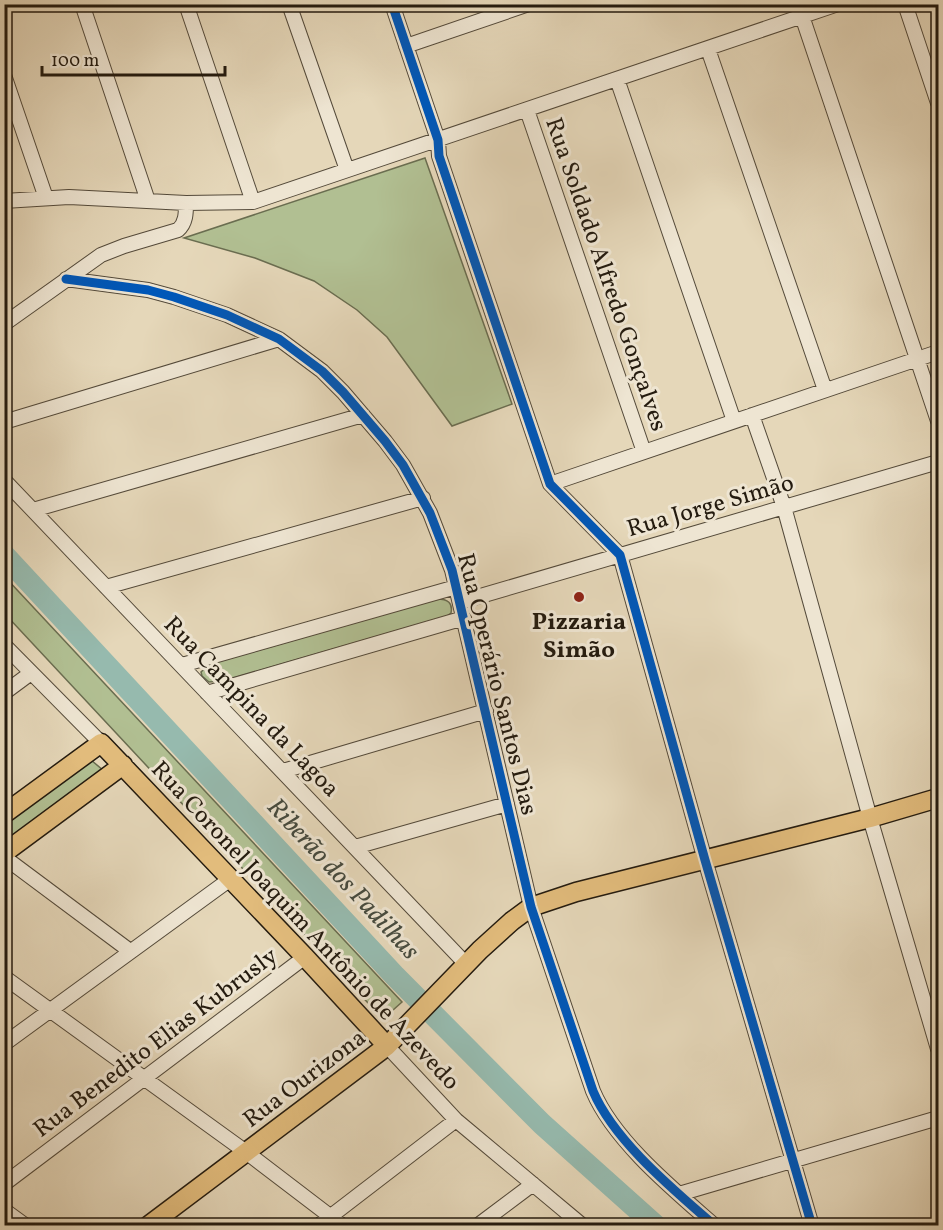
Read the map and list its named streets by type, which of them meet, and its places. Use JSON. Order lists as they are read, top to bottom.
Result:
{
  "streets": {
    "main road": ["Rua Coronel Joaquim Antônio de Azevedo", "Rua Ourizona"],
    "street": [
      "Rua Soldado Alfredo Gonçalves",
      "Rua Jorge Simão",
      "Rua Operário Santos Dias",
      "Rua Campina da Lagoa",
      "Rua Benedito Elias Kubrusly"
    ]
  },
  "crossings": [
    ["Rua Jorge Simão", "Rua Operário Santos Dias"],
    ["Rua Operário Santos Dias", "Rua Ourizona"],
    ["Rua Campina da Lagoa", "Rua Ourizona"],
    ["Rua Coronel Joaquim Antônio de Azevedo", "Rua Benedito Elias Kubrusly"],
    ["Rua Coronel Joaquim Antônio de Azevedo", "Rua Ourizona"]
  ],
  "water": ["Riberão dos Padilhas"],
  "places": ["Pizzaria Simão"],
  "scale_bar": "100 m"
}
